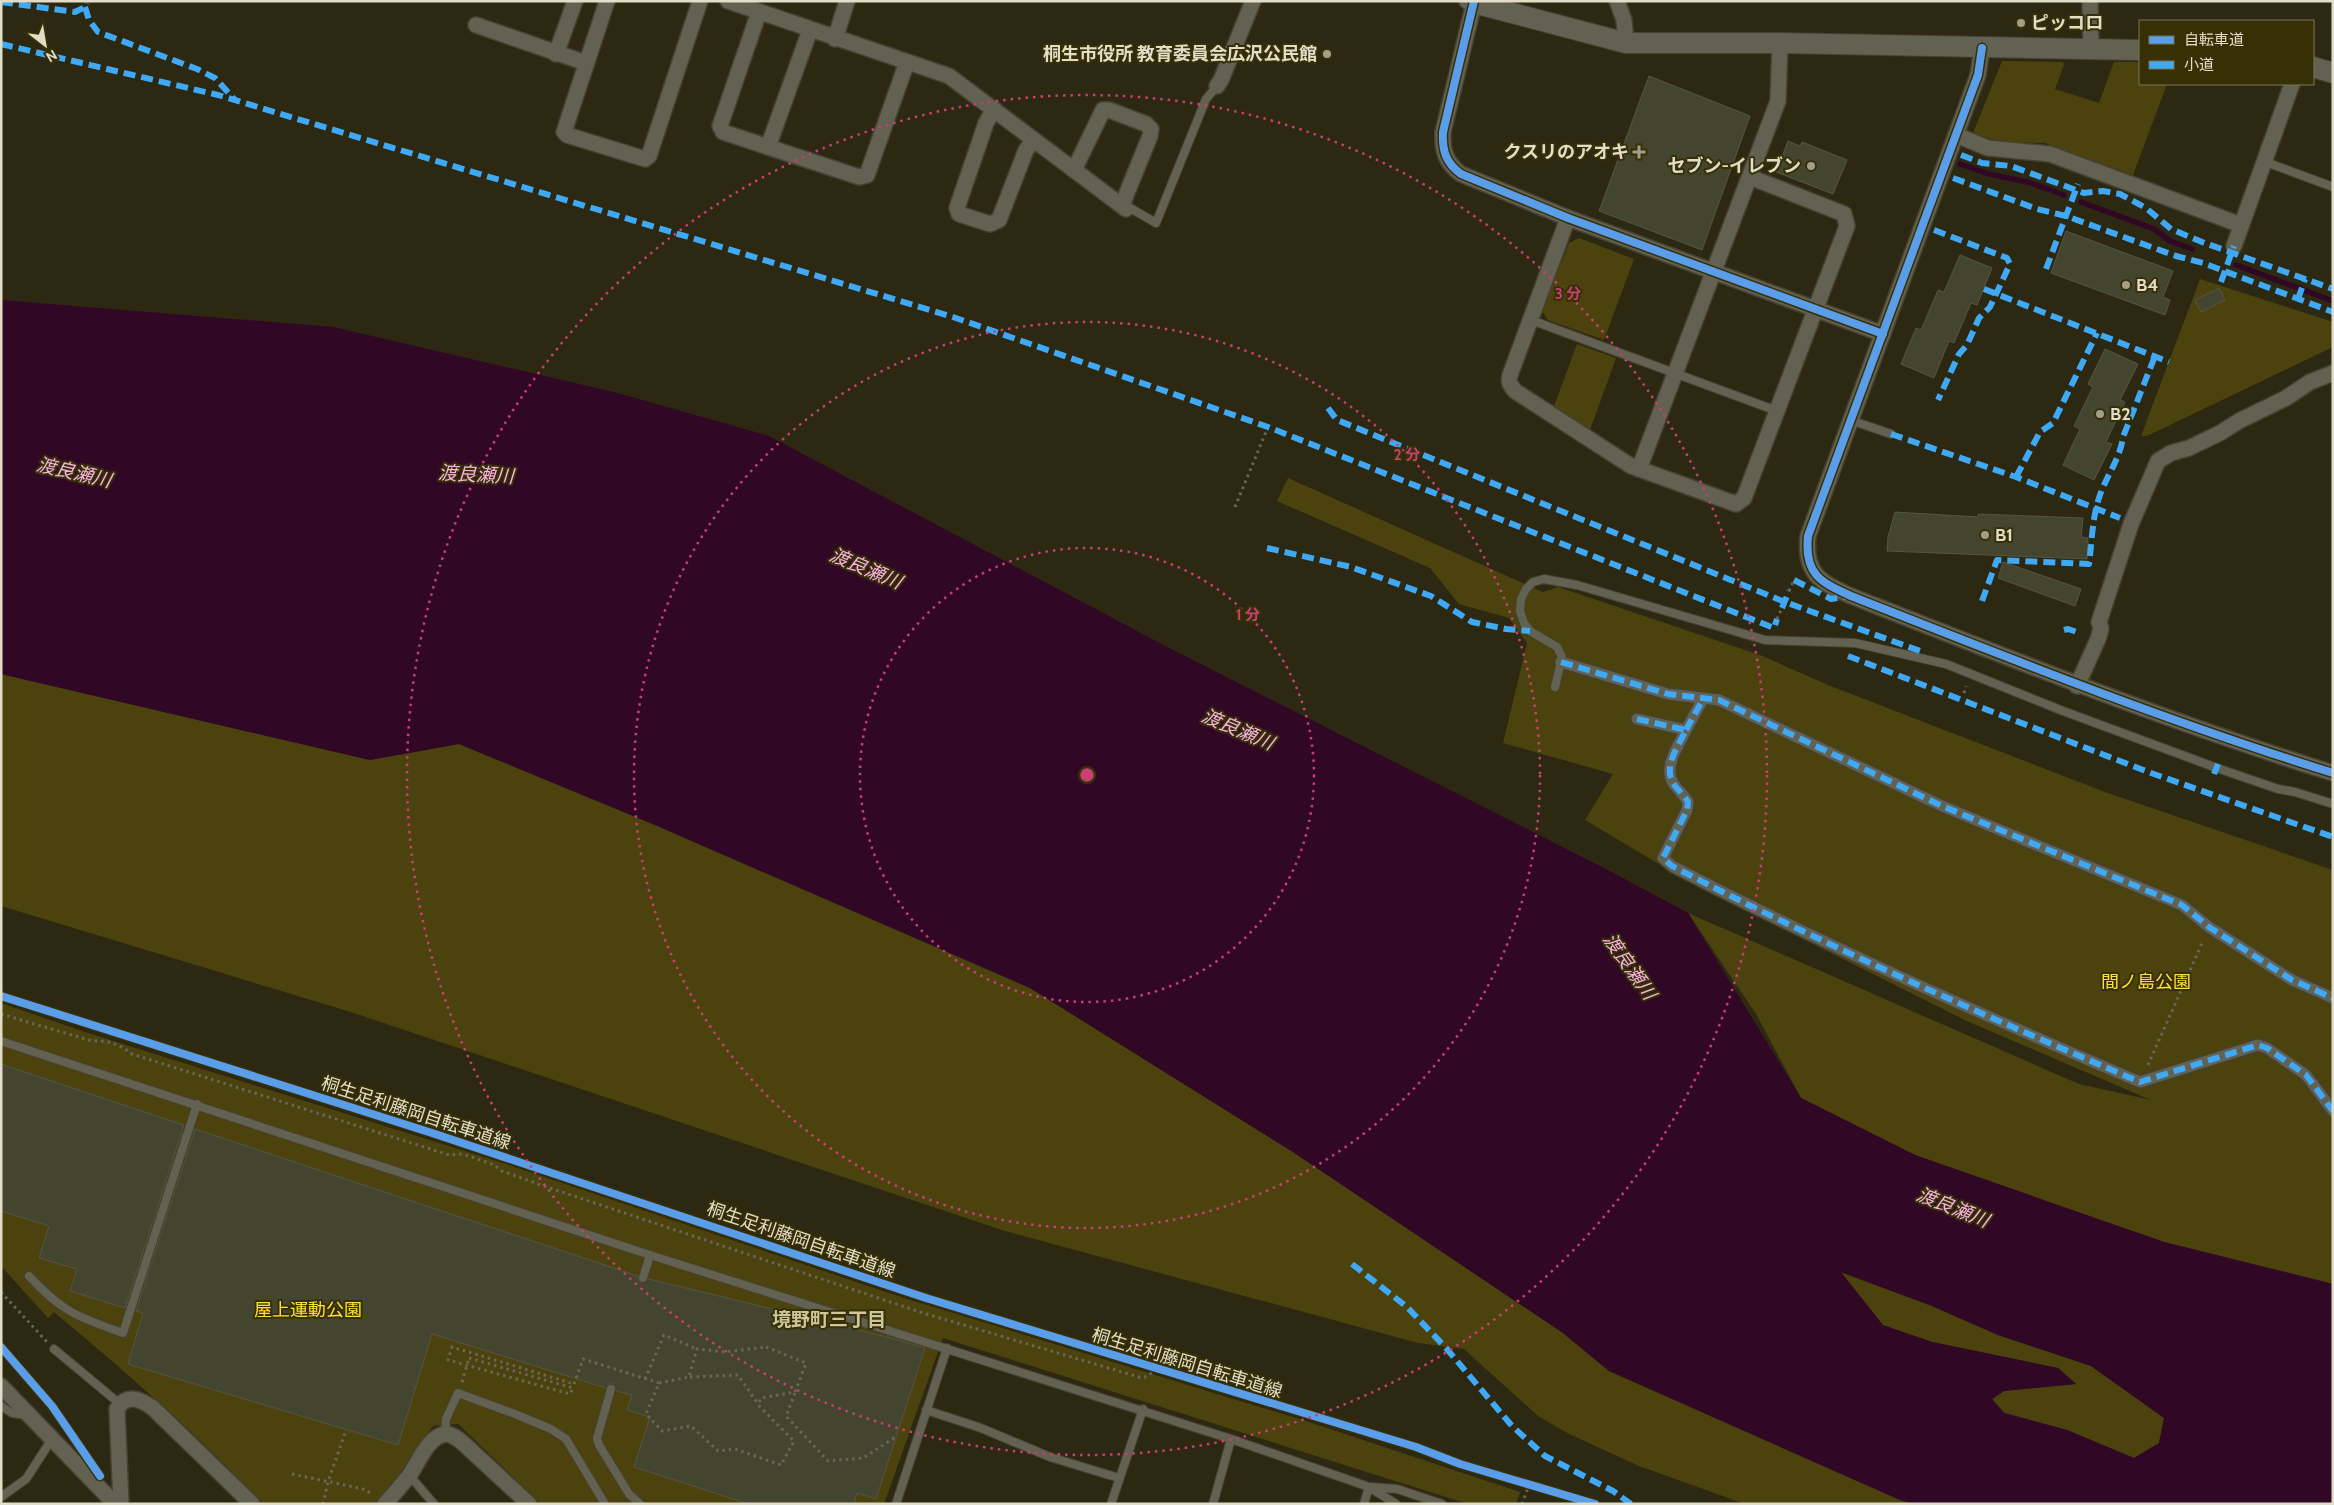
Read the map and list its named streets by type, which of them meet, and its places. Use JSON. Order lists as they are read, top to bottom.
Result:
{
  "streets": {
    "cycle path": ["桐生足利藤岡自転車道線"]
  },
  "districts": ["境野町三丁目"],
  "water": ["渡良瀬川"],
  "parks": ["間ノ島公園", "屋上運動公園"],
  "places": {
    "other": [
      "ピッコロ",
      "桐生市役所 教育委員会広沢公民館",
      "セブン-イレブン",
      "B4",
      "B2",
      "B1"
    ],
    "health": ["クスリのアオキ"]
  },
  "legend": ["自転車道", "小道"],
  "north": "bottom right",
  "rings": ["3 分", "2 分", "1 分"]
}
